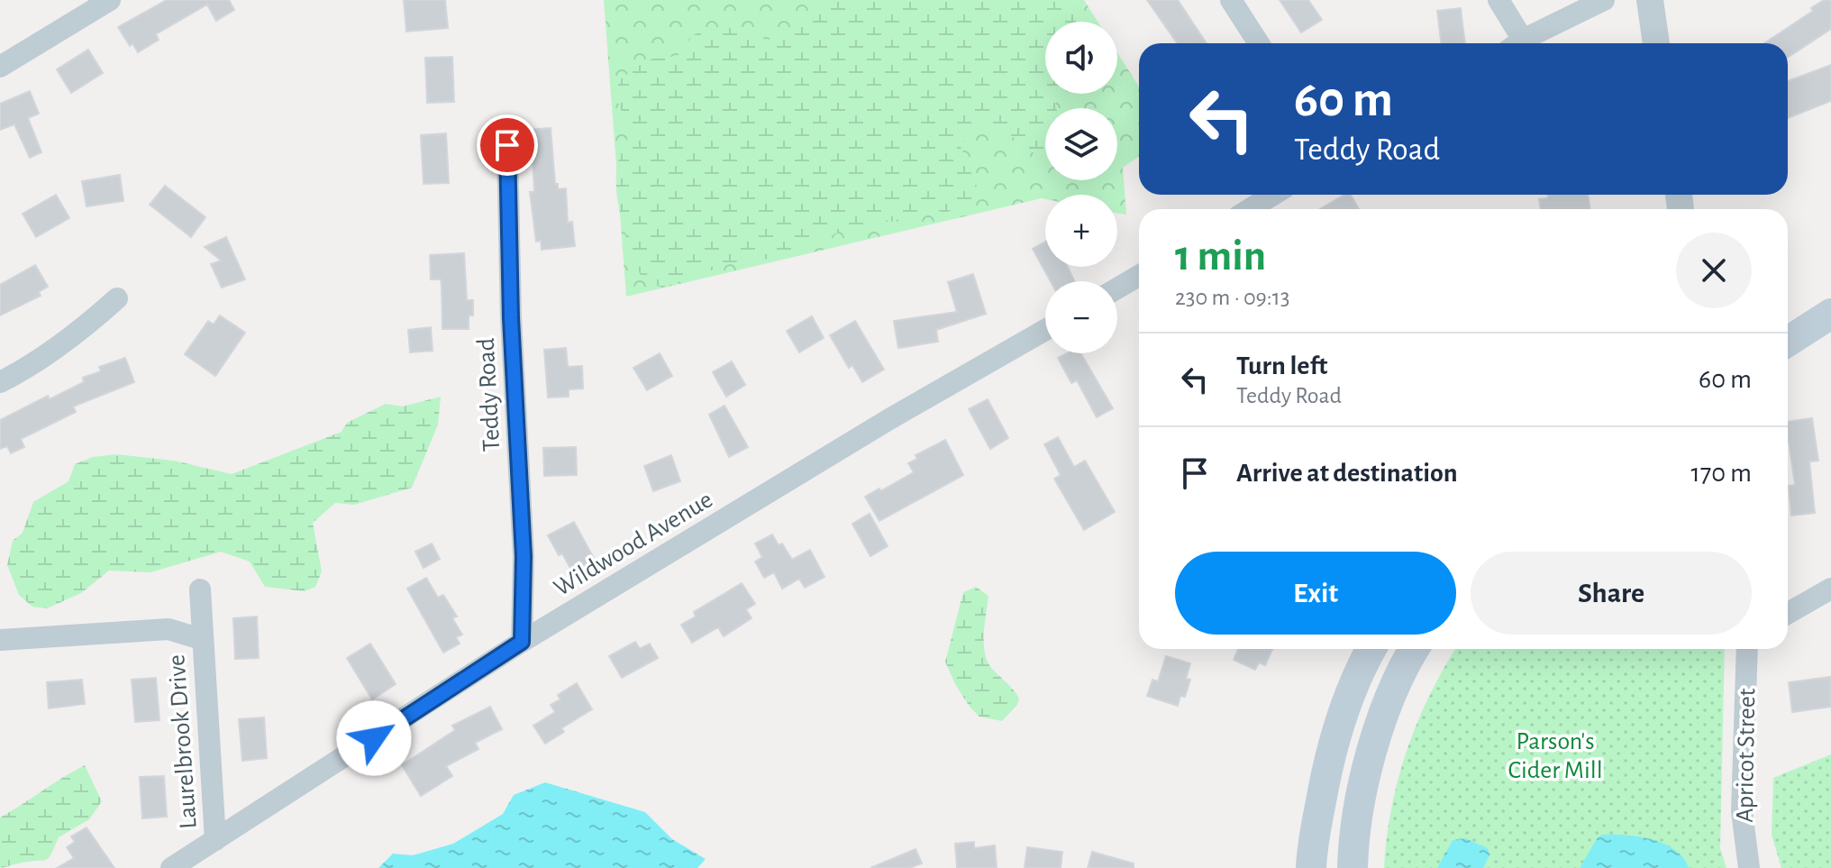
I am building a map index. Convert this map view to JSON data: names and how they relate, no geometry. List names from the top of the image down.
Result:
{
  "streets": {
    "street": [
      "Teddy Road",
      "Wildwood Avenue",
      "Laurelbrook Drive",
      "Apricot Street"
    ]
  },
  "crossings": [
    ["Teddy Road", "Wildwood Avenue"],
    ["Wildwood Avenue", "Laurelbrook Drive"]
  ],
  "parks": ["Parson's Cider Mill"],
  "page": {
    "map_buttons": ["+", "−"],
    "turn": ["60 m", "Teddy Road"],
    "heading": ["1 min", "230 m · 09:13"],
    "list": [
      {
        "name": "Turn left",
        "note": "Teddy Road",
        "value": "60 m"
      },
      {
        "name": "Arrive at destination",
        "value": "170 m"
      }
    ],
    "buttons": ["Exit", "Share"]
  }
}
